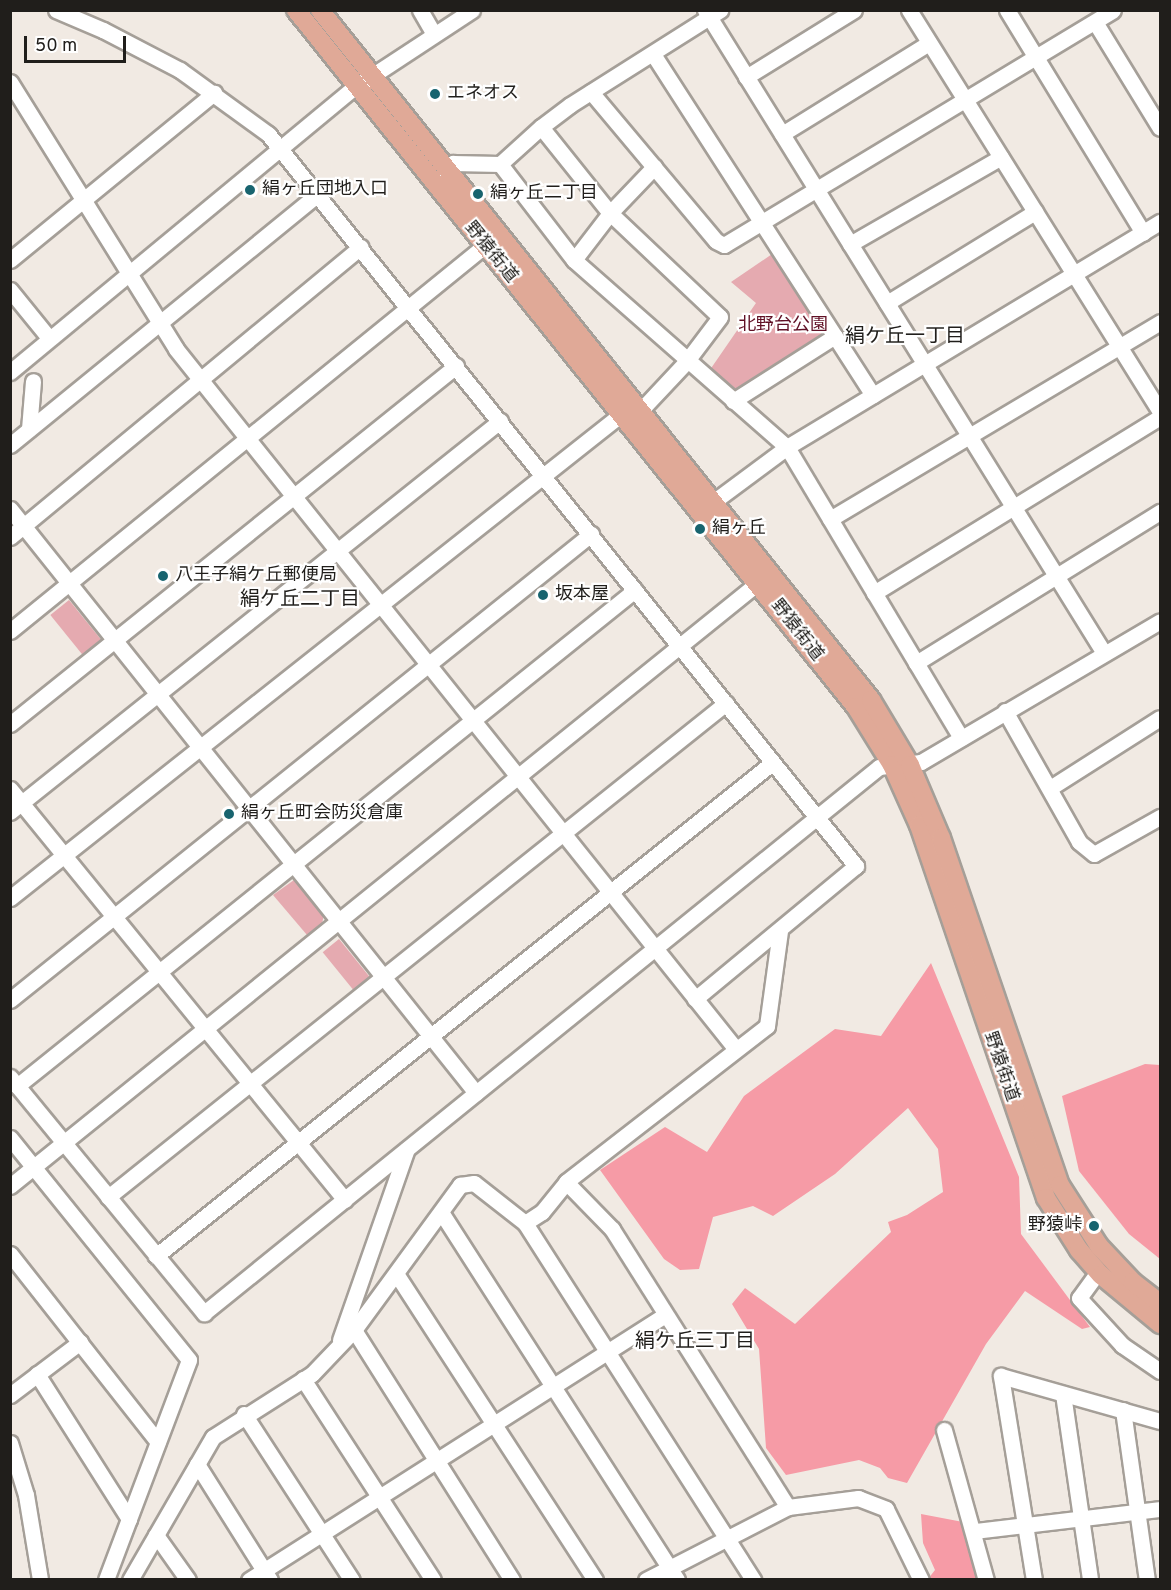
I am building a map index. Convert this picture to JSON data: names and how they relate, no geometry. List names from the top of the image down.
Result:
{
  "streets": {
    "main road": ["野猿街道"]
  },
  "districts": ["絹ケ丘一丁目", "絹ケ丘二丁目", "絹ケ丘三丁目"],
  "parks": ["北野台公園"],
  "places": [
    "エネオス",
    "絹ヶ丘団地入口",
    "絹ヶ丘二丁目",
    "絹ヶ丘",
    "八王子絹ケ丘郵便局",
    "坂本屋",
    "絹ヶ丘町会防災倉庫",
    "野猿峠"
  ],
  "scale_bar": "50 m"
}
